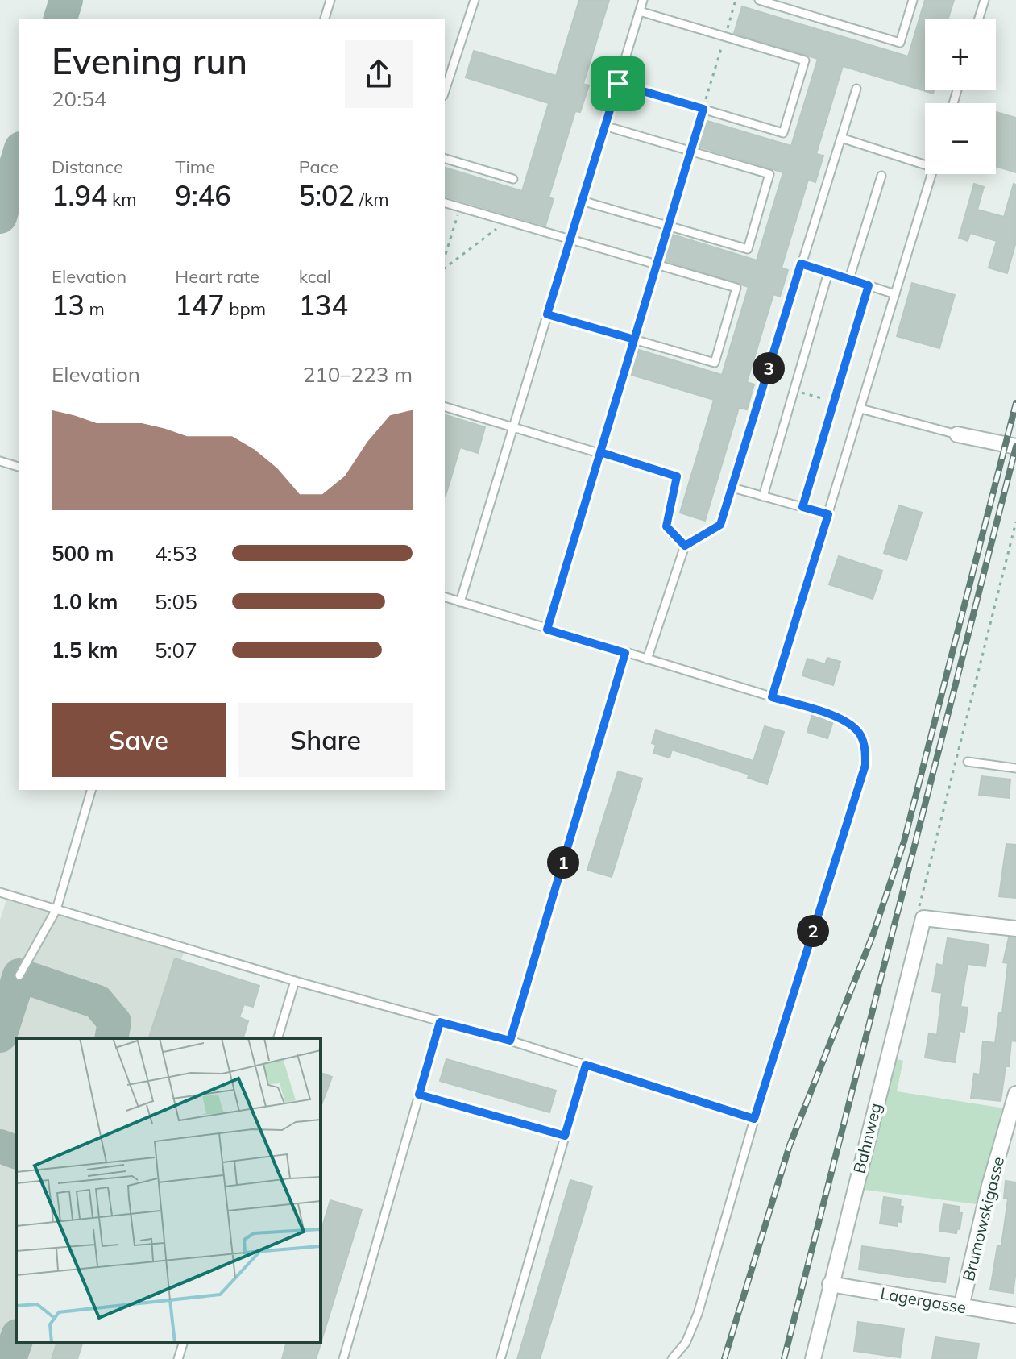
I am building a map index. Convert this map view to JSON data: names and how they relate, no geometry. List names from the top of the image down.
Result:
{
  "streets": {
    "street": ["Bahnweg", "Brumowskigasse", "Lagergasse"]
  },
  "crossings": [
    ["Bahnweg", "Lagergasse"],
    ["Brumowskigasse", "Lagergasse"]
  ],
  "page": {
    "map_buttons": ["+", "−"],
    "heading": ["Evening run", "20:54"],
    "stats": [
      ["Distance", "1.94 km"],
      ["Time", "9:46"],
      ["Pace", "5:02 /km"],
      ["Elevation", "13 m"],
      ["Heart rate", "147 bpm"],
      ["kcal", "134"]
    ],
    "chart": ["Elevation", "210–223 m"],
    "pins": ["3", "1", "2"],
    "list": [
      {
        "name": "500 m",
        "note": "4:53"
      },
      {
        "name": "1.0 km",
        "note": "5:05"
      },
      {
        "name": "1.5 km",
        "note": "5:07"
      }
    ],
    "buttons": ["Save", "Share"]
  }
}
